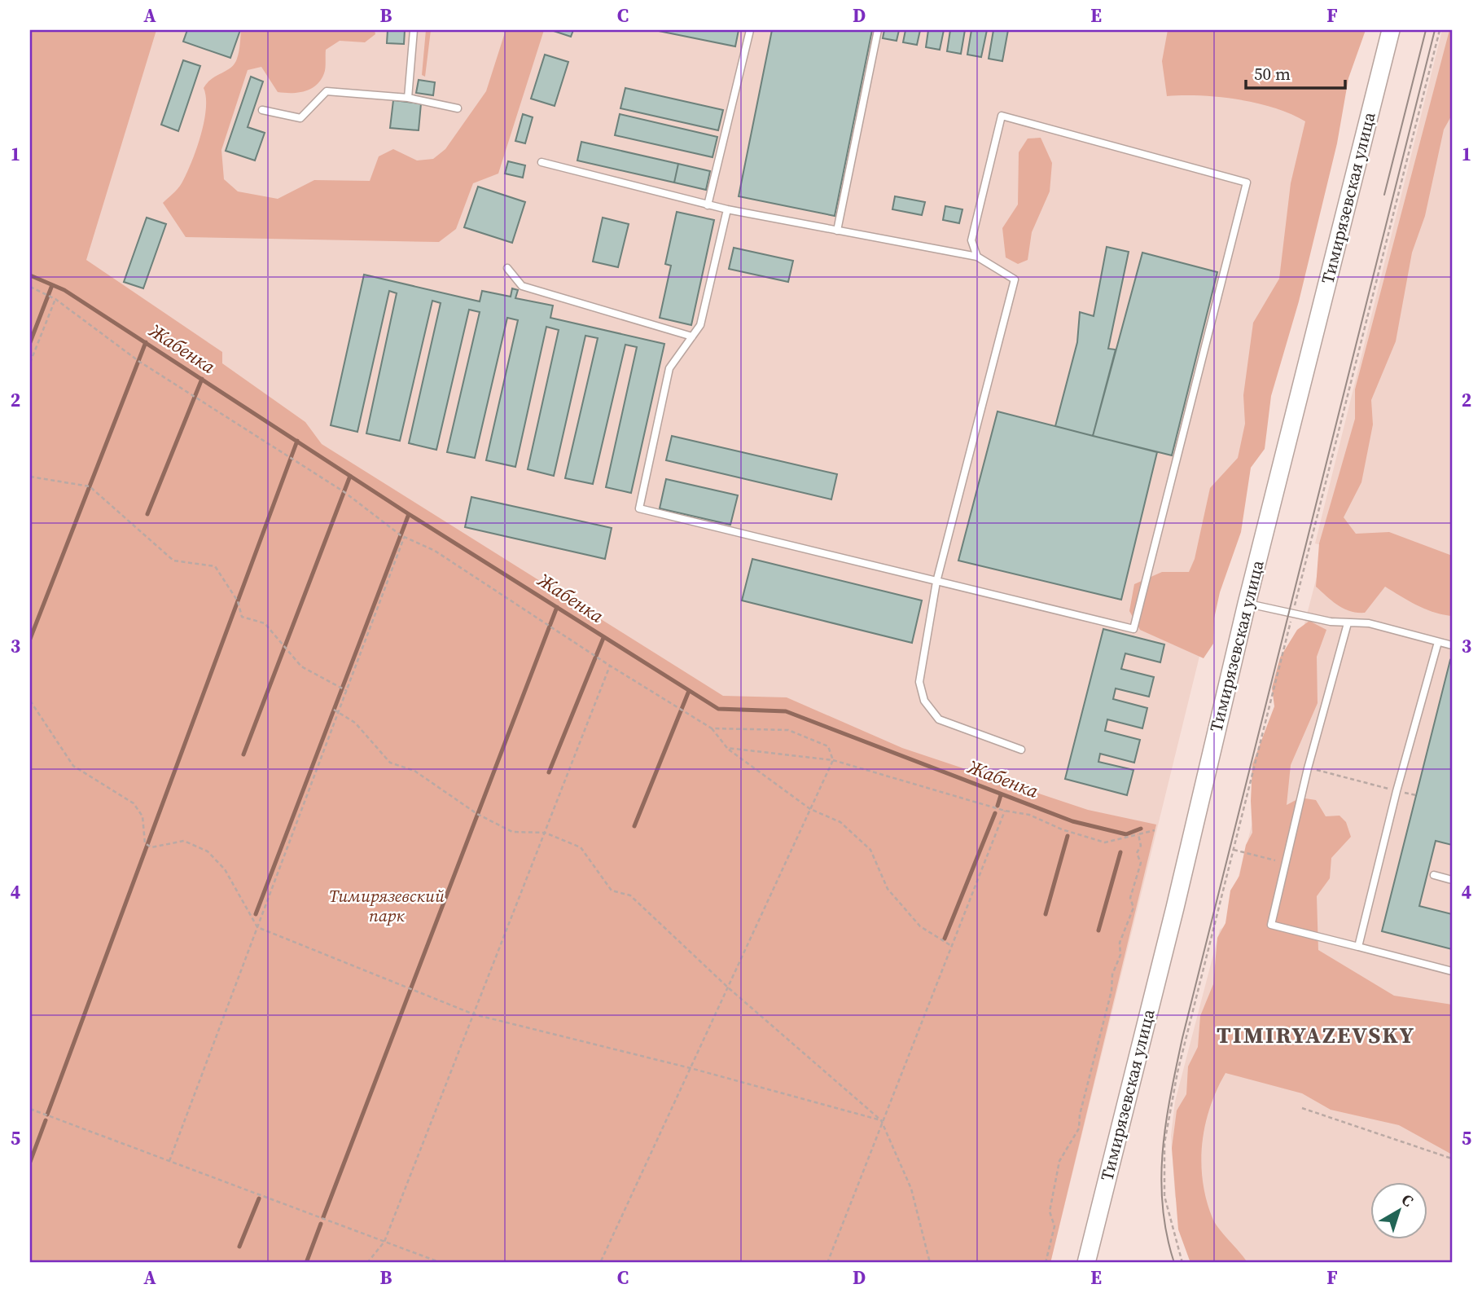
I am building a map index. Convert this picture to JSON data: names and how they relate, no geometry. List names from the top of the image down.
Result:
{
  "streets": {
    "main road": ["Тимирязевская улица"]
  },
  "districts": ["TIMIRYAZEVSKY"],
  "water": ["Жабенка"],
  "parks": ["Тимирязевский парк"],
  "scale_bar": "50 m",
  "north": "top right",
  "grid": {
    "columns": [
      "A",
      "B",
      "C",
      "D",
      "E",
      "F"
    ],
    "rows": [
      "1",
      "2",
      "3",
      "4",
      "5"
    ]
  }
}
